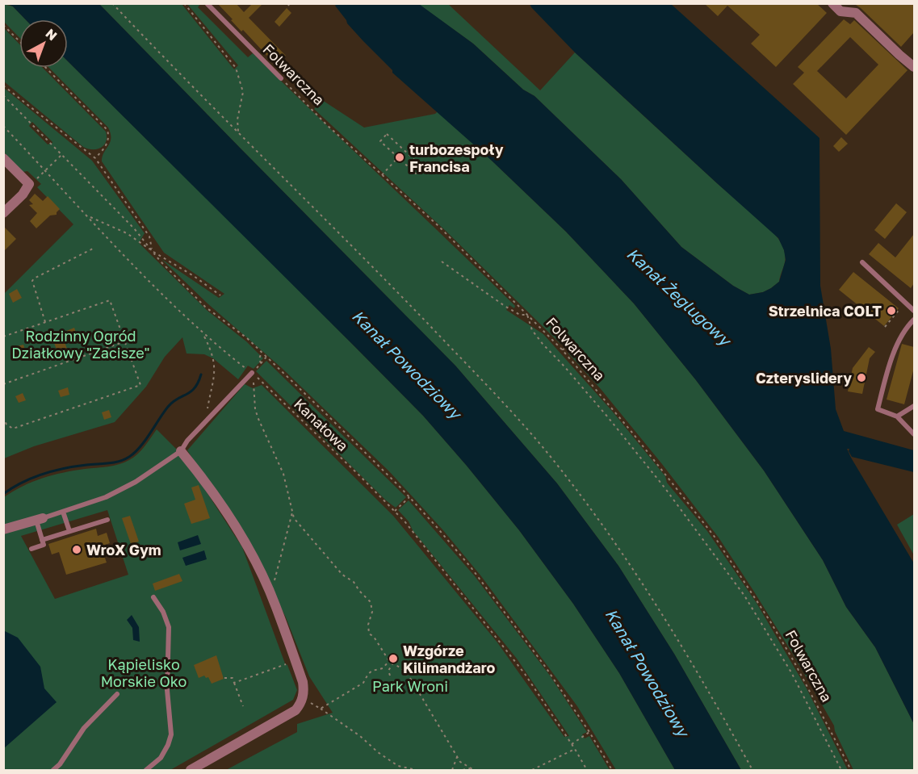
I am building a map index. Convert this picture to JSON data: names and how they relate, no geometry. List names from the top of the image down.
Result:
{
  "streets": {
    "lane": ["Folwarczna"],
    "path": ["Kanałowa"]
  },
  "water": ["Kanał Żeglugowy", "Kanał Powodziowy"],
  "parks": ["Rodzinny Ogród Działkowy \"Zacisze\"", "Kąpielisko Morskie Oko", "Park Wroni"],
  "places": [
    "turbozespoły Francisa",
    "Strzelnica COLT",
    "Czteryslidery",
    "WroX Gym",
    "Wzgórze Kilimandżaro"
  ],
  "north": "top right"
}
